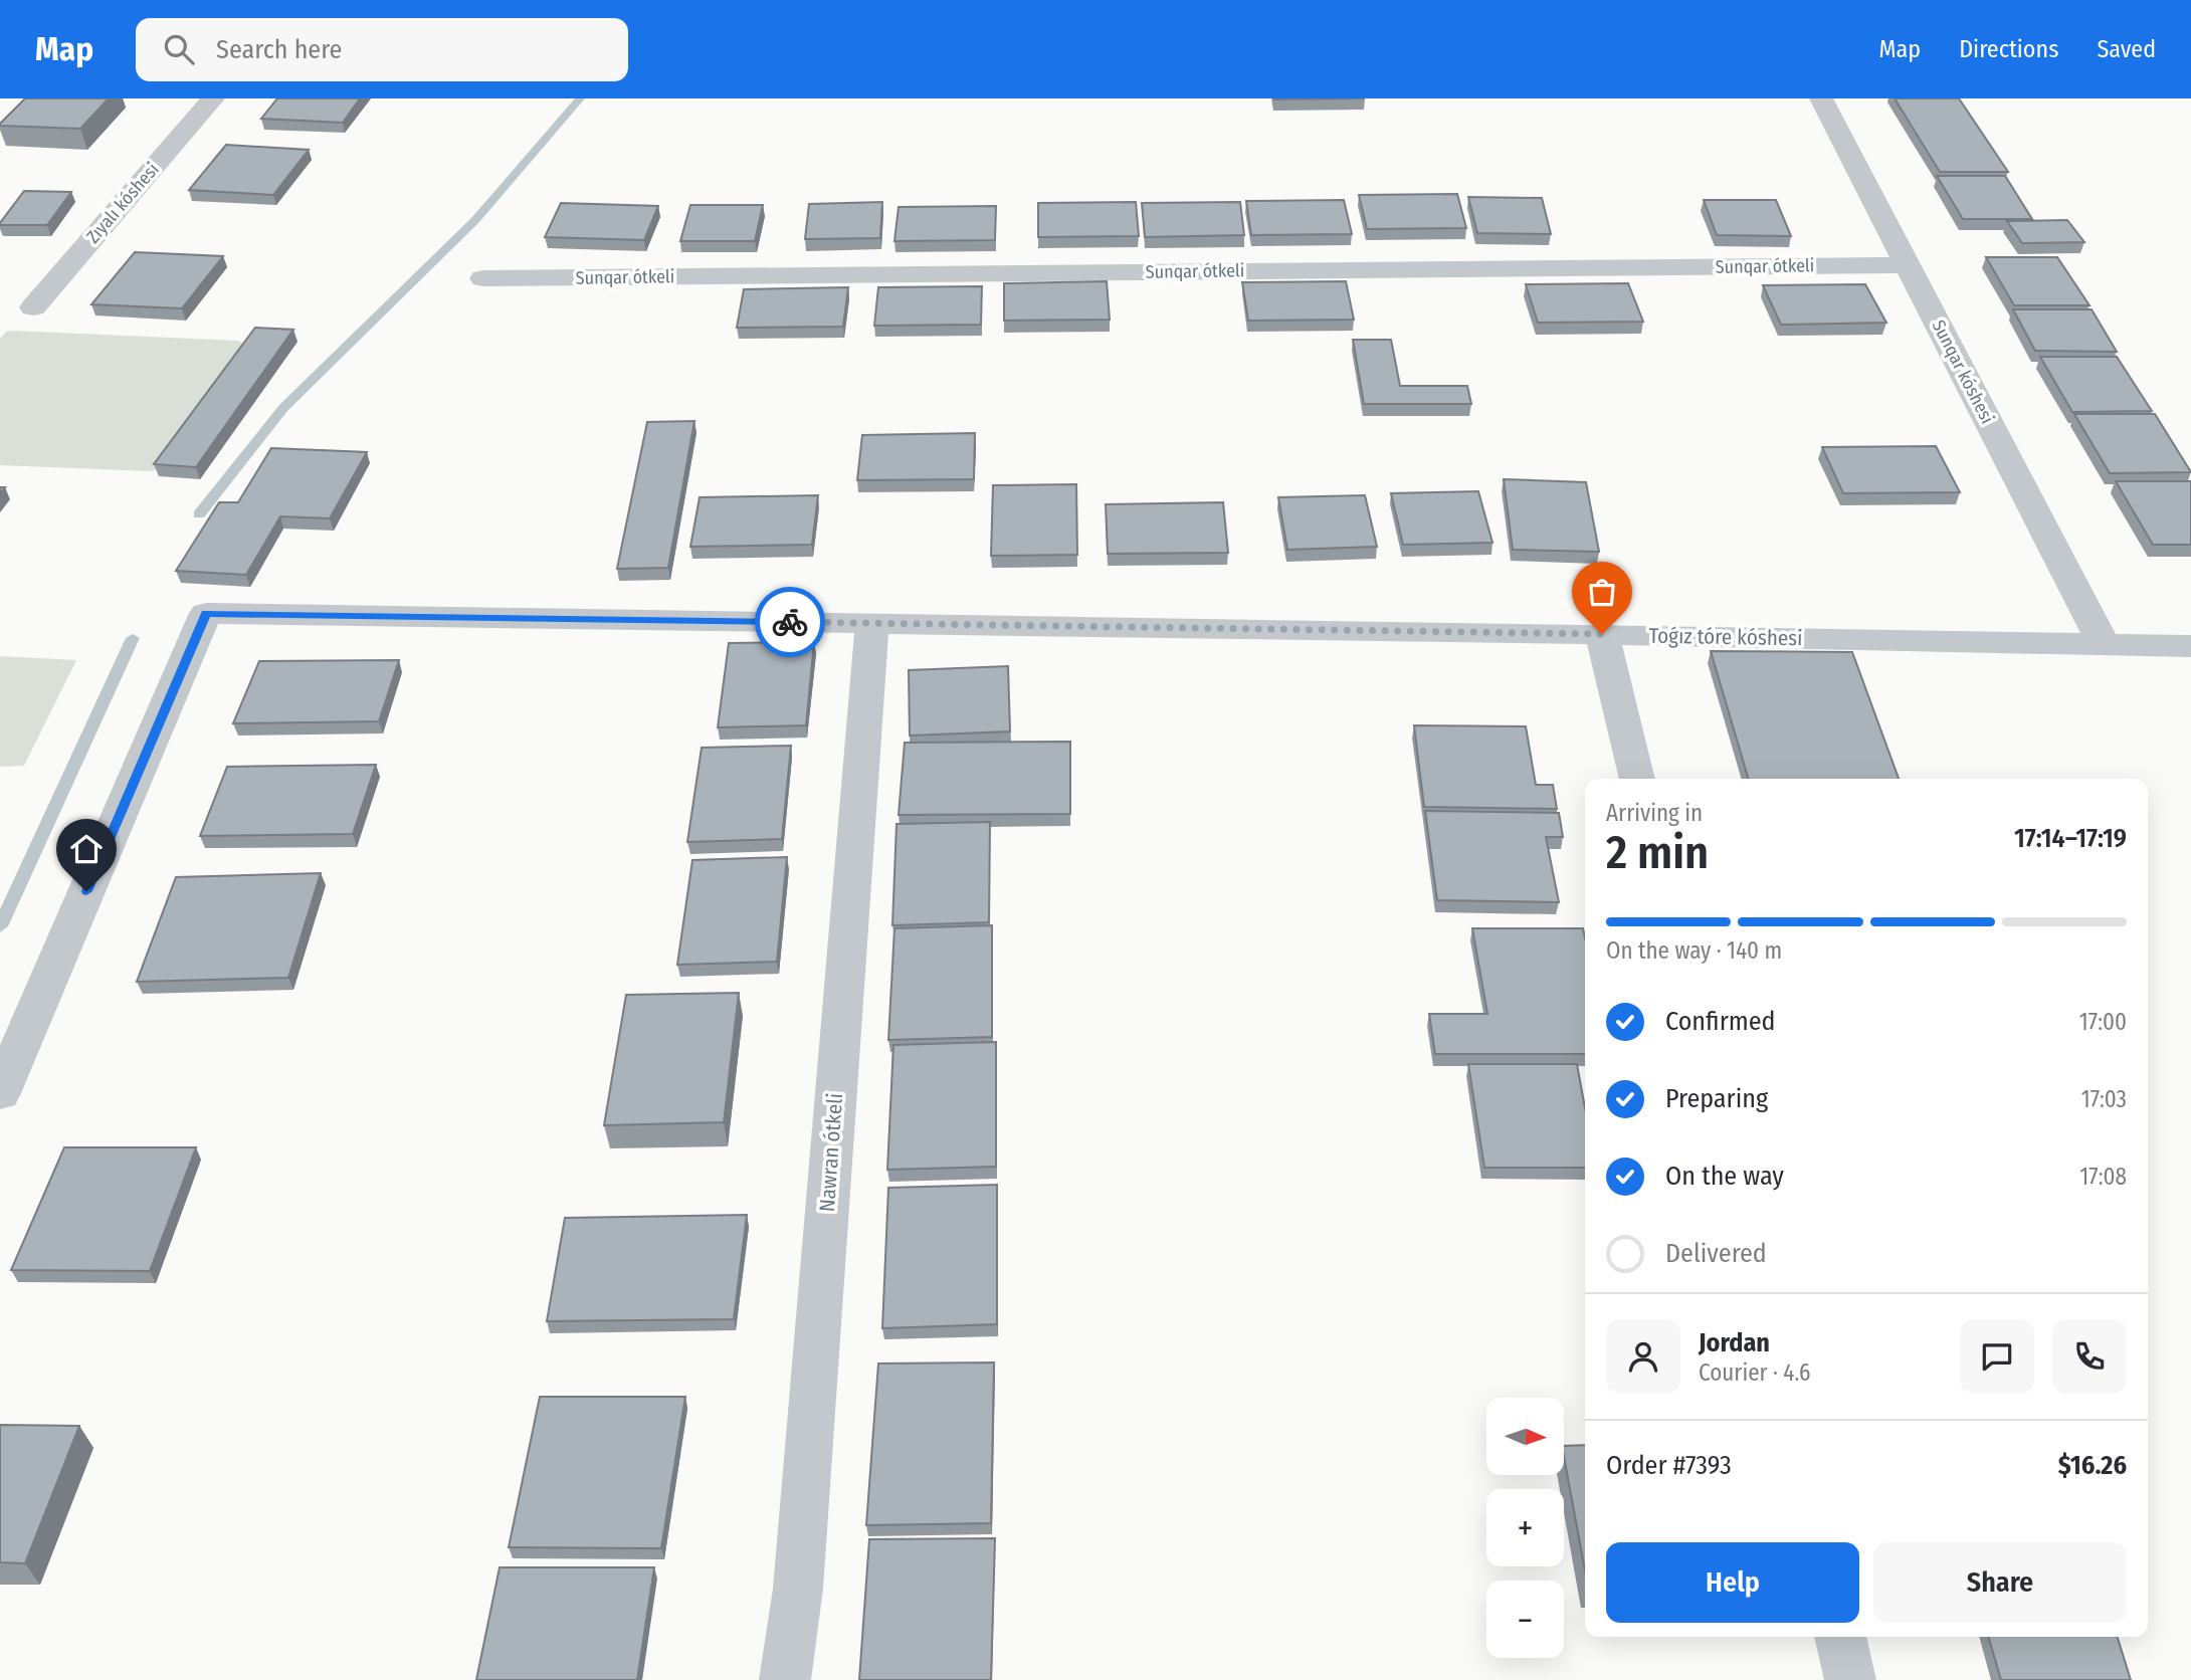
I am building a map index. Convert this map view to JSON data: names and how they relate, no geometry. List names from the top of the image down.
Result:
{
  "streets": {
    "street": [
      "Zıyalı kóshesi",
      "Sunqar ótkeli",
      "Sunqar kóshesi",
      "Toǵız tóre kóshesi",
      "Nawran ótkeli"
    ]
  },
  "crossings": [
    ["Sunqar ótkeli", "Sunqar kóshesi"],
    ["Sunqar kóshesi", "Toǵız tóre kóshesi"],
    ["Toǵız tóre kóshesi", "Nawran ótkeli"]
  ],
  "north": "right",
  "page": {
    "header": "Map",
    "search": "Search here",
    "nav": ["Map", "Directions", "Saved"],
    "heading": ["2 min", "Arriving in", "17:14–17:19"],
    "panel": [
      "Jordan",
      "Courier · 4.6",
      "Order #7393",
      "$16.26"
    ],
    "bar": "On the way · 140 m",
    "list": [
      ["Confirmed", "17:00"],
      ["Preparing", "17:03"],
      ["On the way", "17:08"],
      "Delivered"
    ],
    "map_buttons": ["+", "−"],
    "buttons": ["Help", "Share"]
  }
}
